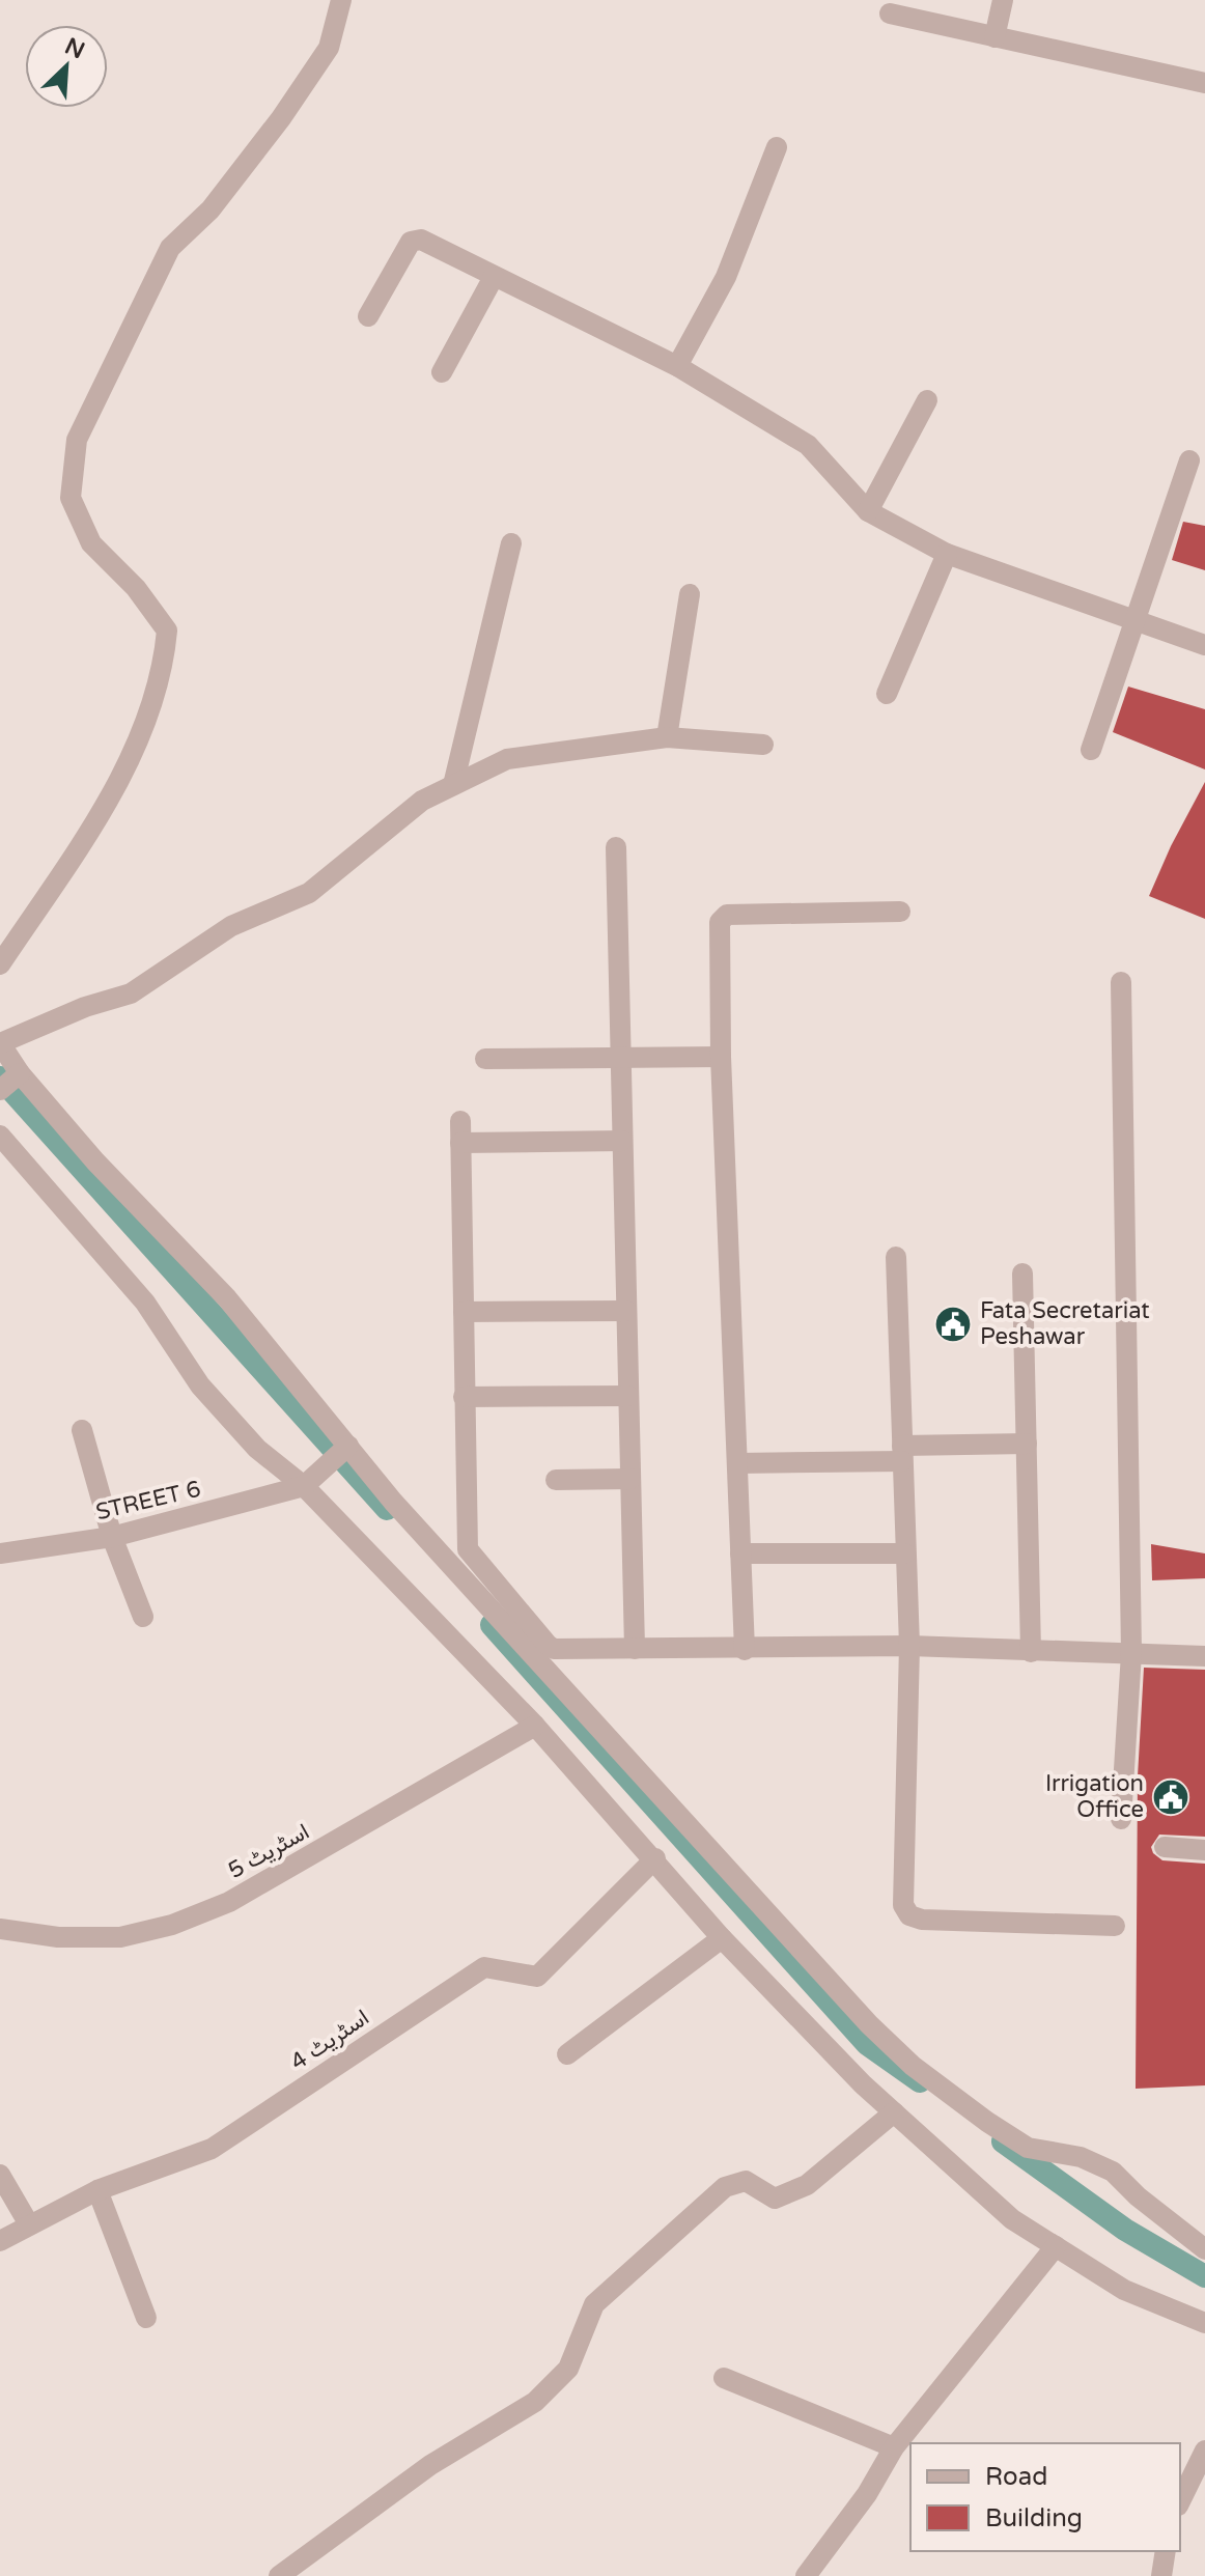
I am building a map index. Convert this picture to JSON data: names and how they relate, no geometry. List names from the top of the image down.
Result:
{
  "streets": {
    "street": ["STREET 6", "اسٹریٹ 5", "اسٹریٹ 4"]
  },
  "places": {
    "public building": ["Fata Secretariat Peshawar", "Irrigation Office"]
  },
  "legend": ["Road", "Building"],
  "north": "top right"
}
